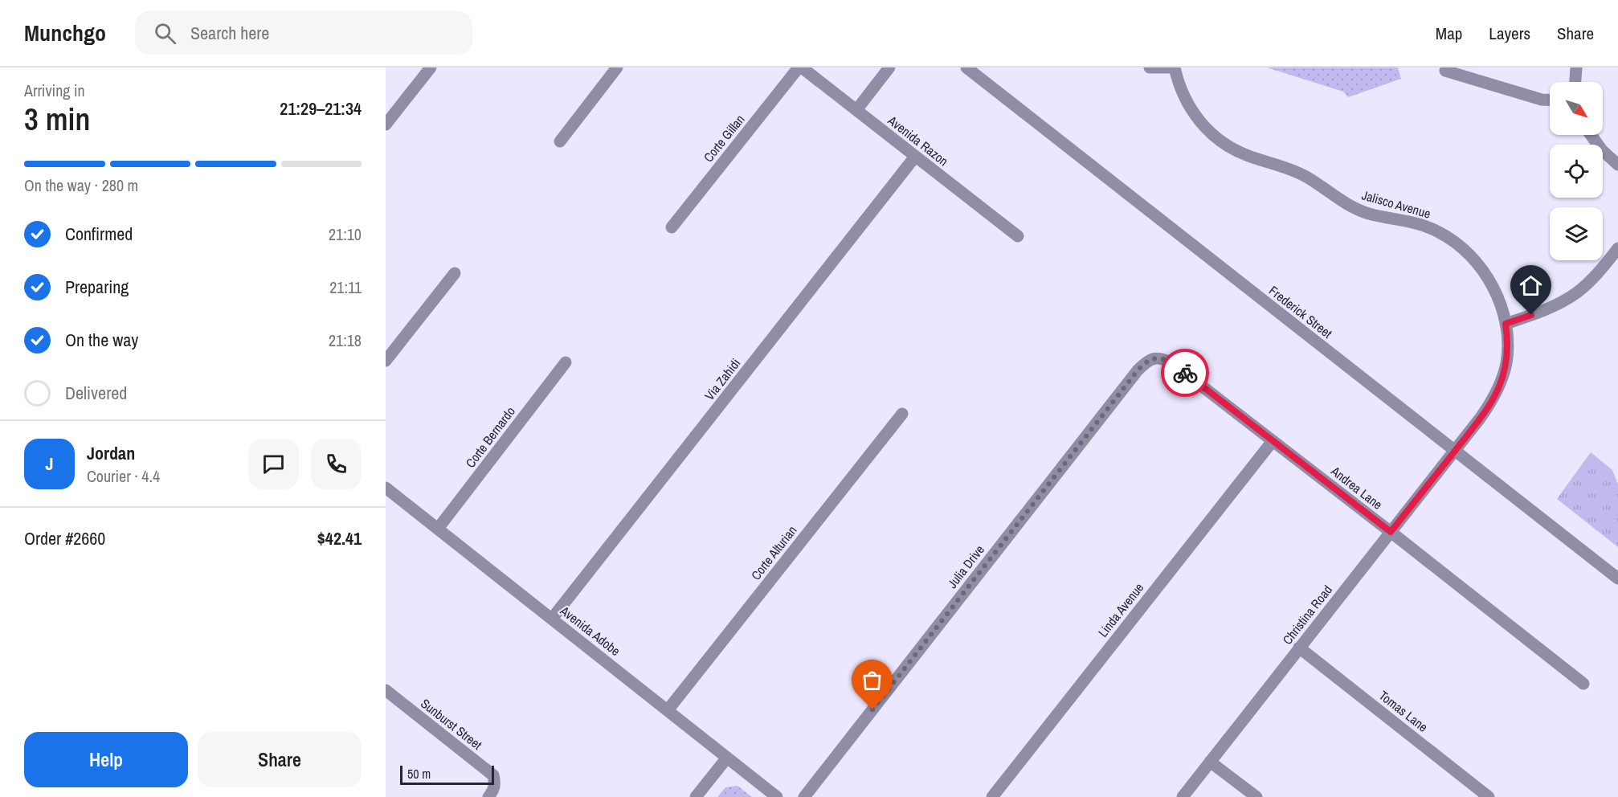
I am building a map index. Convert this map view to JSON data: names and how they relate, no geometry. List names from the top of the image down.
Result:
{
  "streets": {
    "street": [
      "Corte Gillan",
      "Avenida Razon",
      "Jalisco Avenue",
      "Frederick Street",
      "Via Zahidi",
      "Corte Bernardo",
      "Andrea Lane",
      "Corte Alturian",
      "Julia Drive",
      "Linda Avenue",
      "Christina Road",
      "Avenida Adobe",
      "Tomas Lane",
      "Sunburst Street"
    ]
  },
  "crossings": [
    ["Corte Gillan", "Avenida Razon"],
    ["Avenida Razon", "Via Zahidi"],
    ["Jalisco Avenue", "Frederick Street"],
    ["Jalisco Avenue", "Christina Road"],
    ["Frederick Street", "Christina Road"],
    ["Via Zahidi", "Avenida Adobe"],
    ["Corte Bernardo", "Avenida Adobe"],
    ["Andrea Lane", "Julia Drive"],
    ["Andrea Lane", "Linda Avenue"],
    ["Andrea Lane", "Christina Road"],
    ["Corte Alturian", "Avenida Adobe"],
    ["Christina Road", "Tomas Lane"]
  ],
  "scale_bar": "50 m",
  "north": "bottom right",
  "page": {
    "header": "Munchgo",
    "search": "Search here",
    "nav": ["Map", "Layers", "Share"],
    "heading": ["3 min", "Arriving in", "21:29–21:34"],
    "panel": [
      "Jordan",
      "Courier · 4.4",
      "Order #2660",
      "$42.41"
    ],
    "bar": "On the way · 280 m",
    "list": [
      ["Confirmed", "21:10"],
      ["Preparing", "21:11"],
      ["On the way", "21:18"],
      "Delivered"
    ],
    "round": "J",
    "buttons": ["Help", "Share"],
    "scale": "50 m"
  }
}
